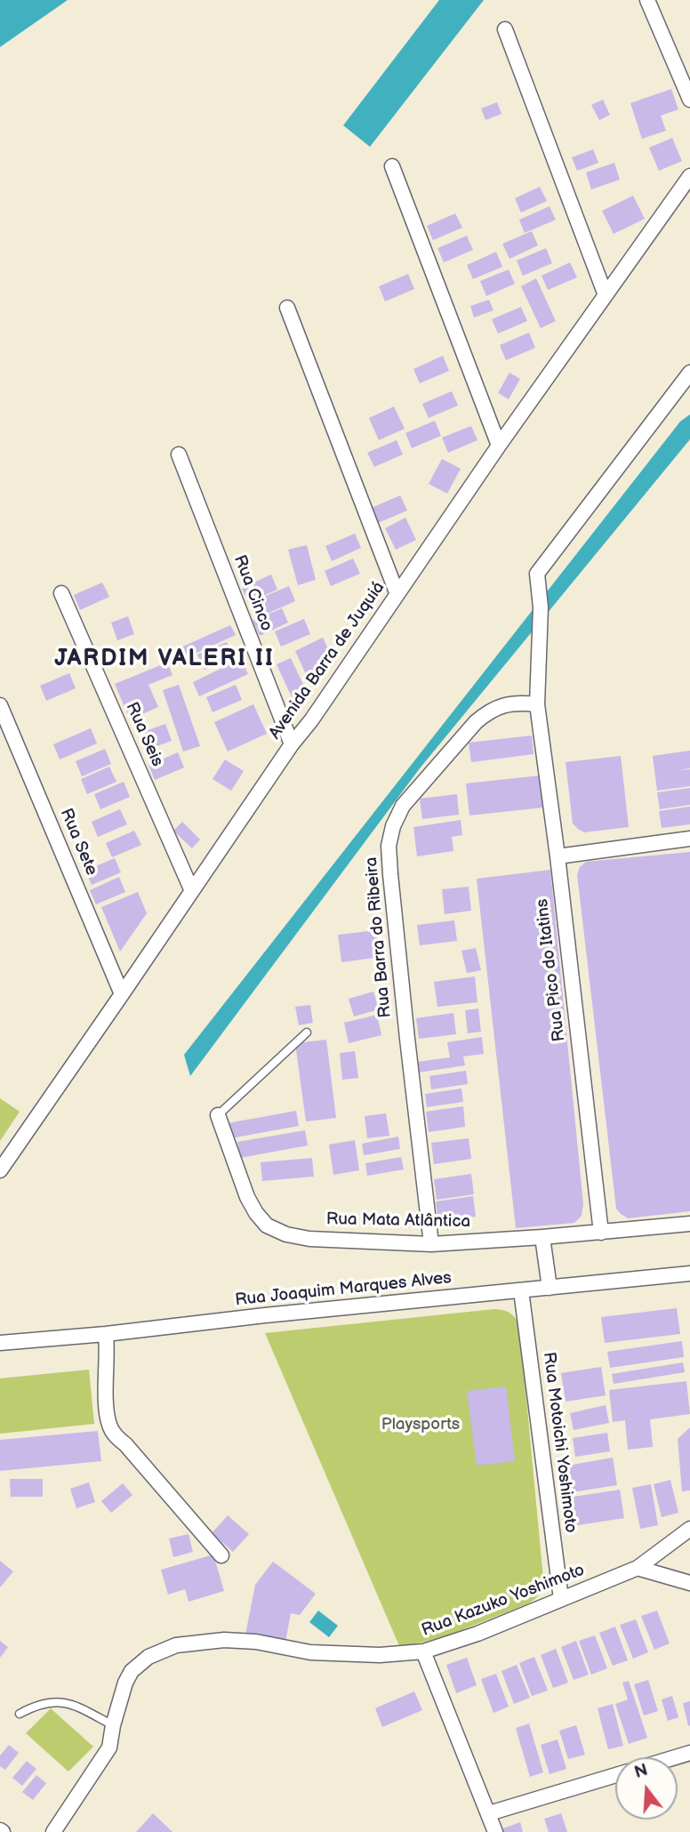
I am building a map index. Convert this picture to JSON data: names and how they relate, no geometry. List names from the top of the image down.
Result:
{
  "streets": {
    "street": [
      "Rua Cinco",
      "Avenida Barra de Juquiá",
      "Rua Seis",
      "Rua Sete",
      "Rua Barra do Ribeira",
      "Rua Pico do Itatins",
      "Rua Mata Atlântica",
      "Rua Joaquim Marques Alves",
      "Rua Motoichi Yoshimoto",
      "Rua Kazuko Yoshimoto"
    ]
  },
  "crossings": [
    ["Rua Cinco", "Avenida Barra de Juquiá"],
    ["Avenida Barra de Juquiá", "Rua Seis"],
    ["Avenida Barra de Juquiá", "Rua Sete"],
    ["Rua Barra do Ribeira", "Rua Pico do Itatins"],
    ["Rua Barra do Ribeira", "Rua Mata Atlântica"],
    ["Rua Pico do Itatins", "Rua Mata Atlântica"],
    ["Rua Joaquim Marques Alves", "Rua Motoichi Yoshimoto"],
    ["Rua Motoichi Yoshimoto", "Rua Kazuko Yoshimoto"]
  ],
  "districts": ["JARDIM VALERI II"],
  "parks": ["Playsports"],
  "north": "top"
}
